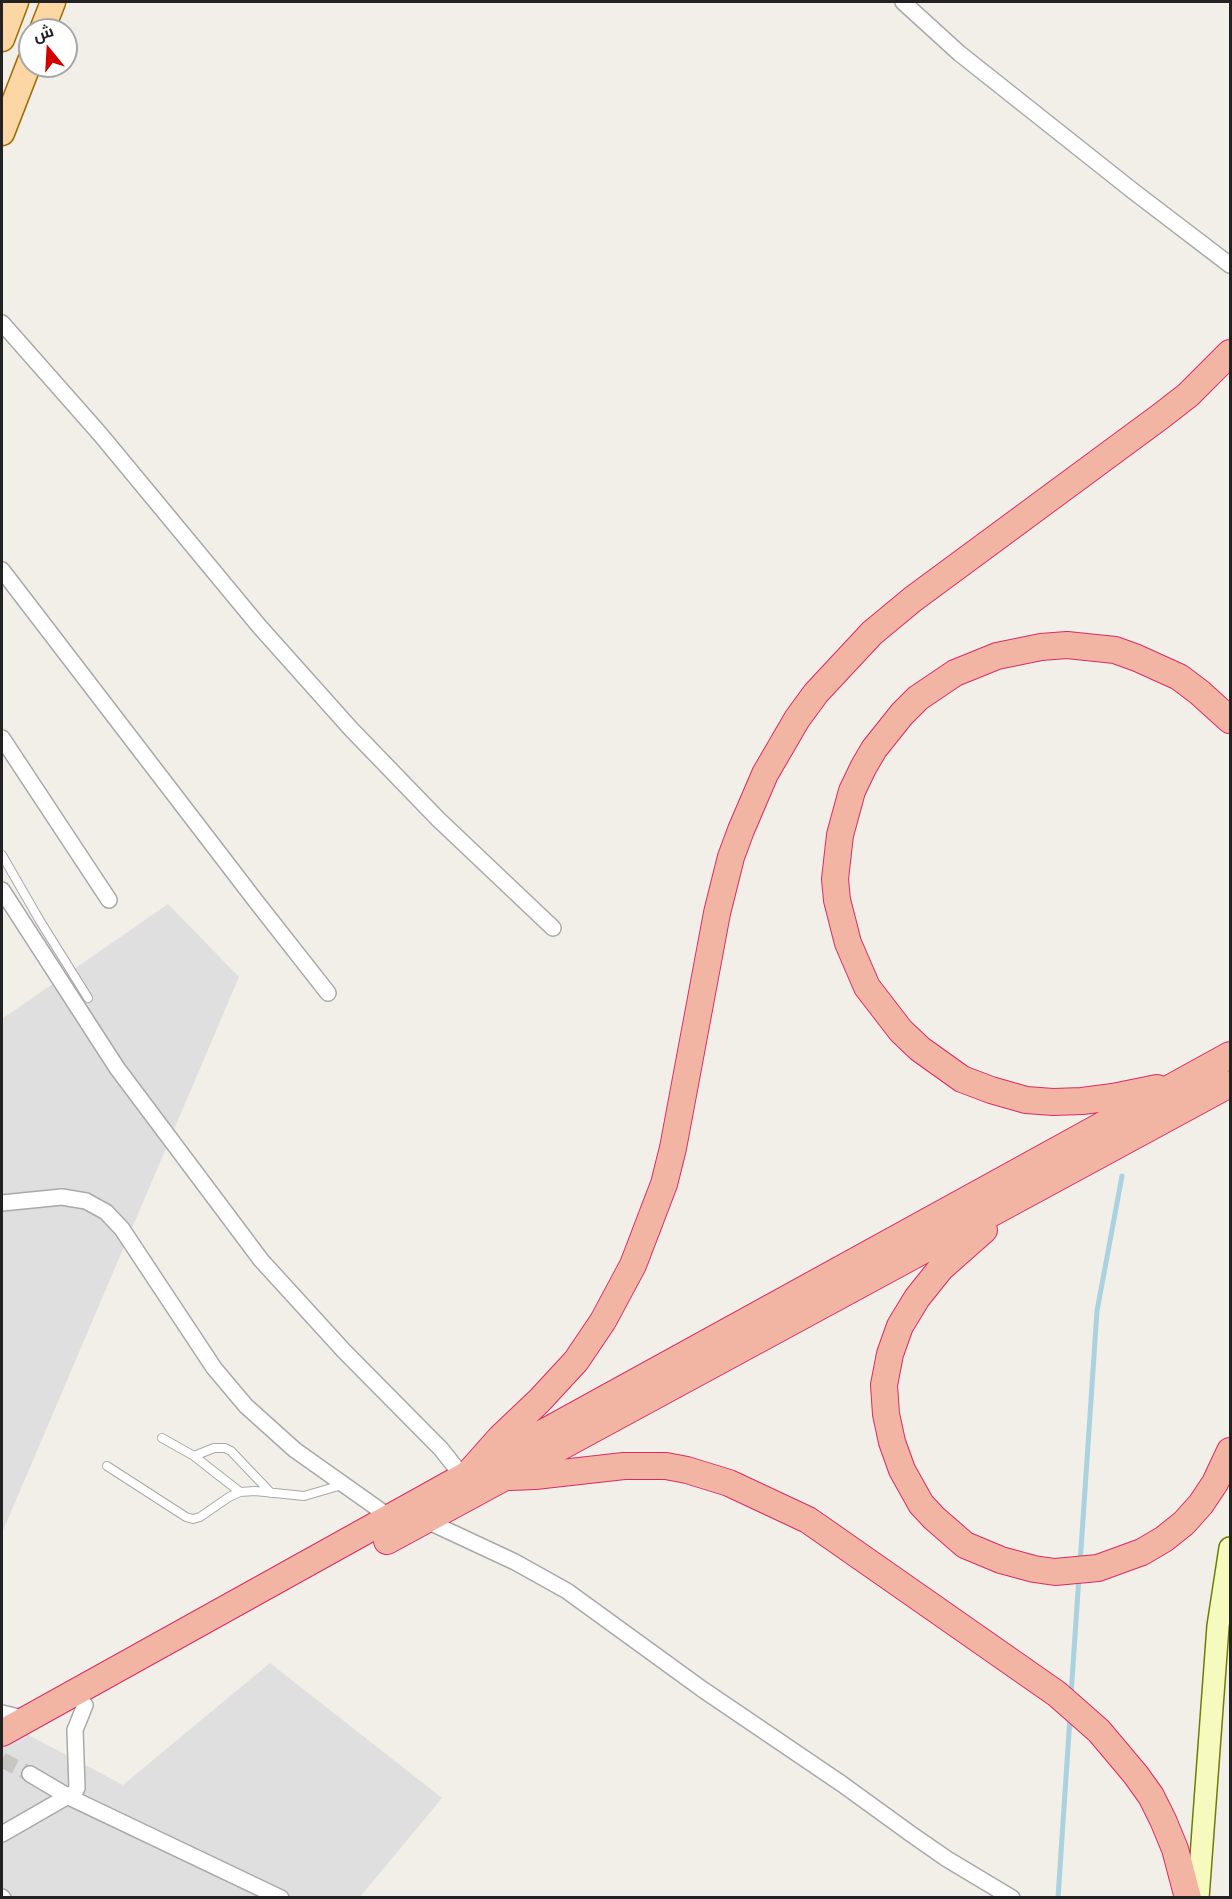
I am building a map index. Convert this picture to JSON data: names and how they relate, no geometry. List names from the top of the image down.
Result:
{
  "north": "top"
}
